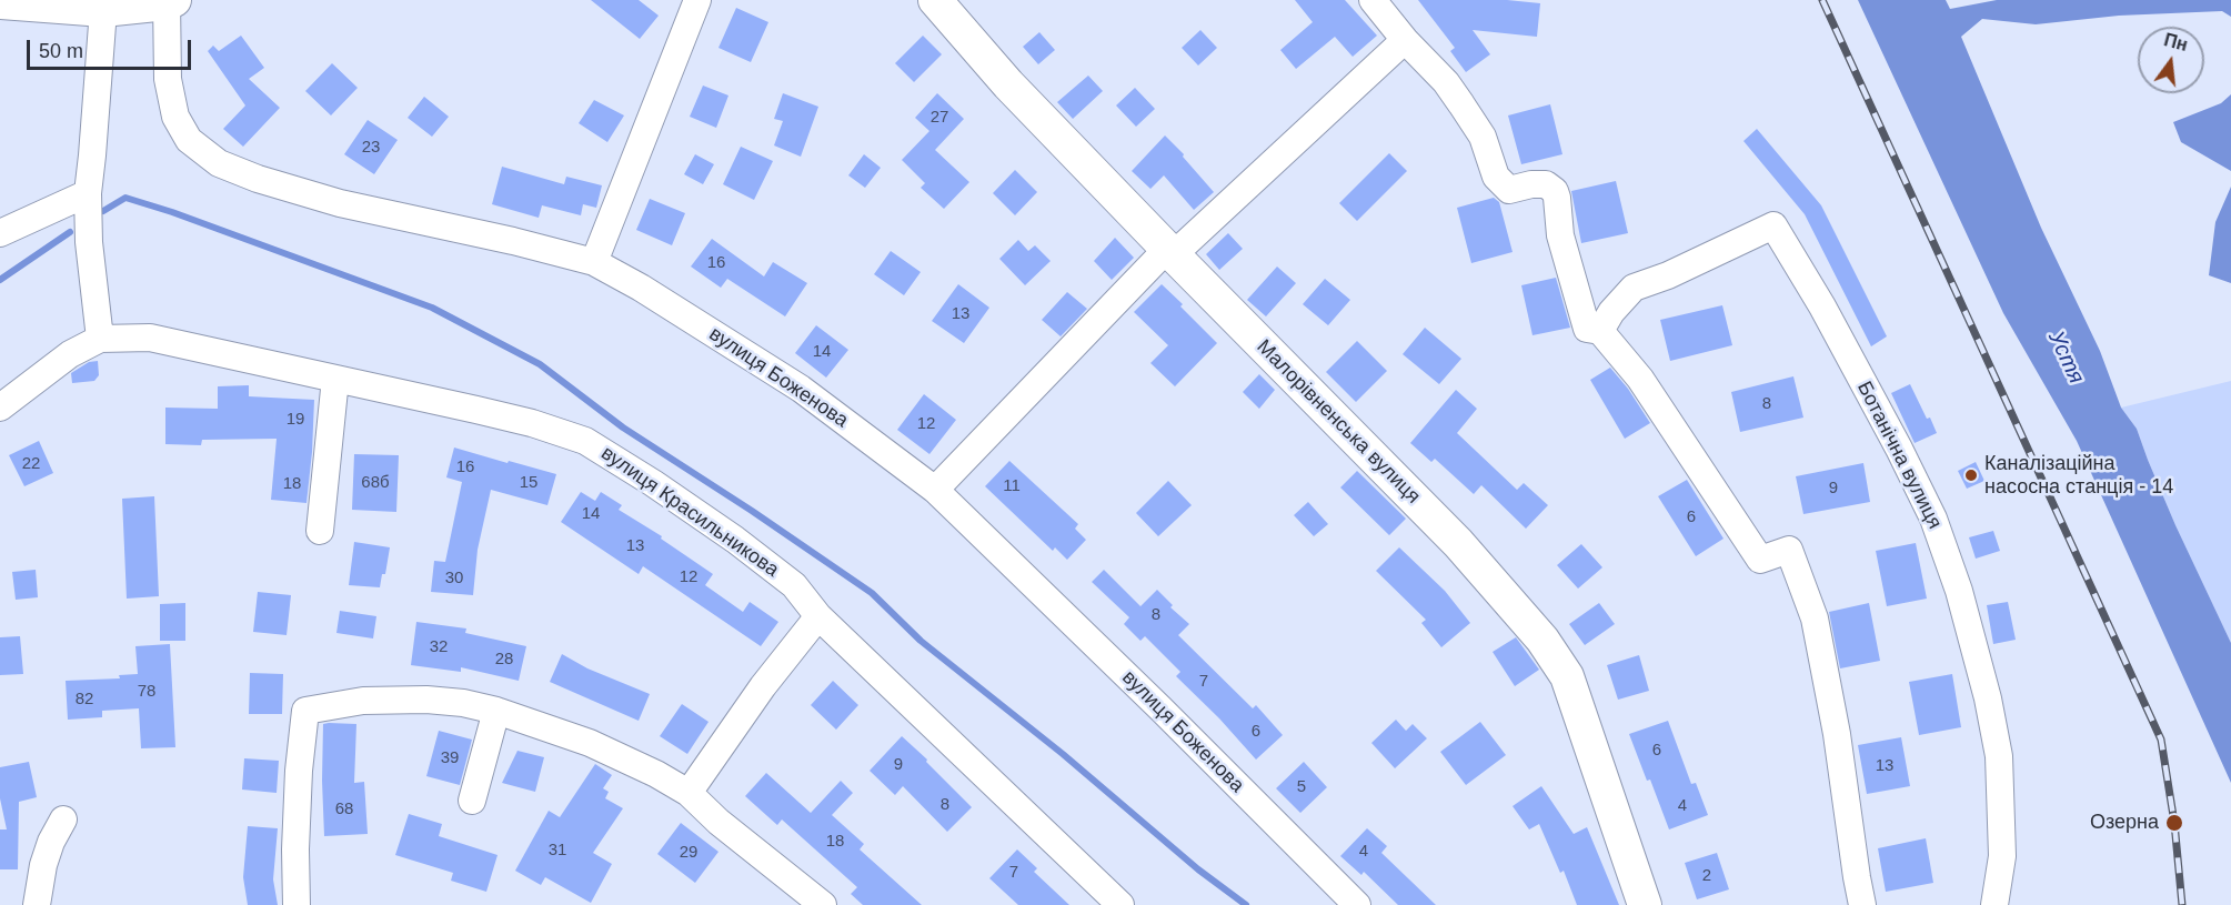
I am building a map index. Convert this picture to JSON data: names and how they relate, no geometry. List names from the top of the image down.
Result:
{
  "streets": {
    "street": [
      "вулиця Боженова",
      "Малорівненська вулиця",
      "Ботанічна вулиця",
      "вулиця Красильникова"
    ]
  },
  "water": ["Устя"],
  "places": ["Каналізаційна насосна станція - 14", "Озерна"],
  "house_numbers": [
    "27",
    "23",
    "16",
    "13",
    "14",
    "8",
    "19",
    "12",
    "22",
    "16",
    "68б",
    "15",
    "18",
    "11",
    "9",
    "14",
    "6",
    "13",
    "12",
    "30",
    "8",
    "32",
    "28",
    "7",
    "78",
    "82",
    "6",
    "6",
    "39",
    "9",
    "13",
    "5",
    "8",
    "4",
    "68",
    "18",
    "31",
    "4",
    "29",
    "7",
    "2"
  ],
  "scale_bar": "50 m",
  "north": "top"
}
